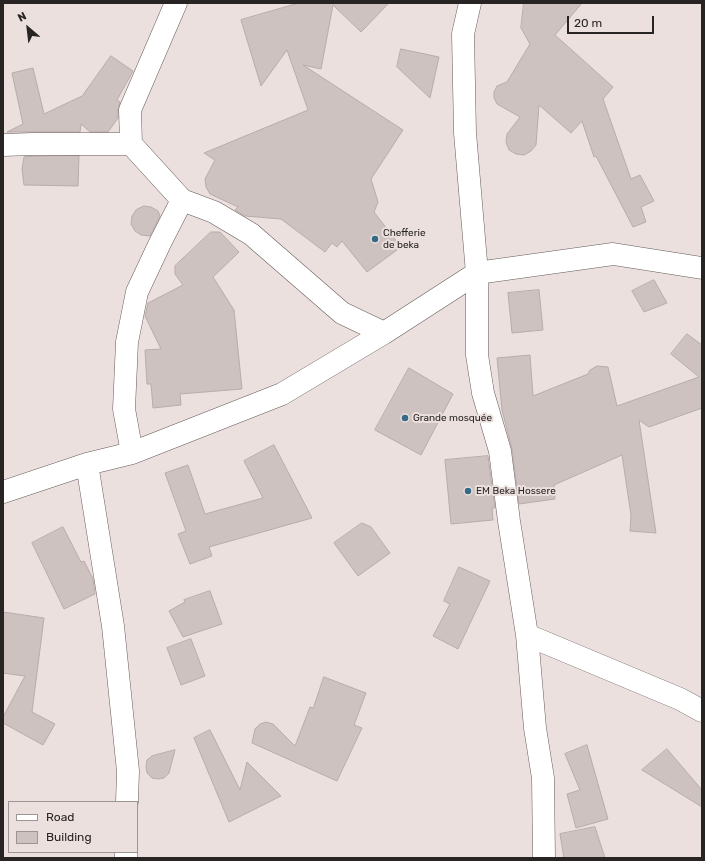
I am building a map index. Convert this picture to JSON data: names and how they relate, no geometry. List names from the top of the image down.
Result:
{
  "places": ["Chefferie de beka", "Grande mosquée", "EM Beka Hossere"],
  "legend": ["Road", "Building"],
  "scale_bar": "20 m",
  "north": "top left"
}
